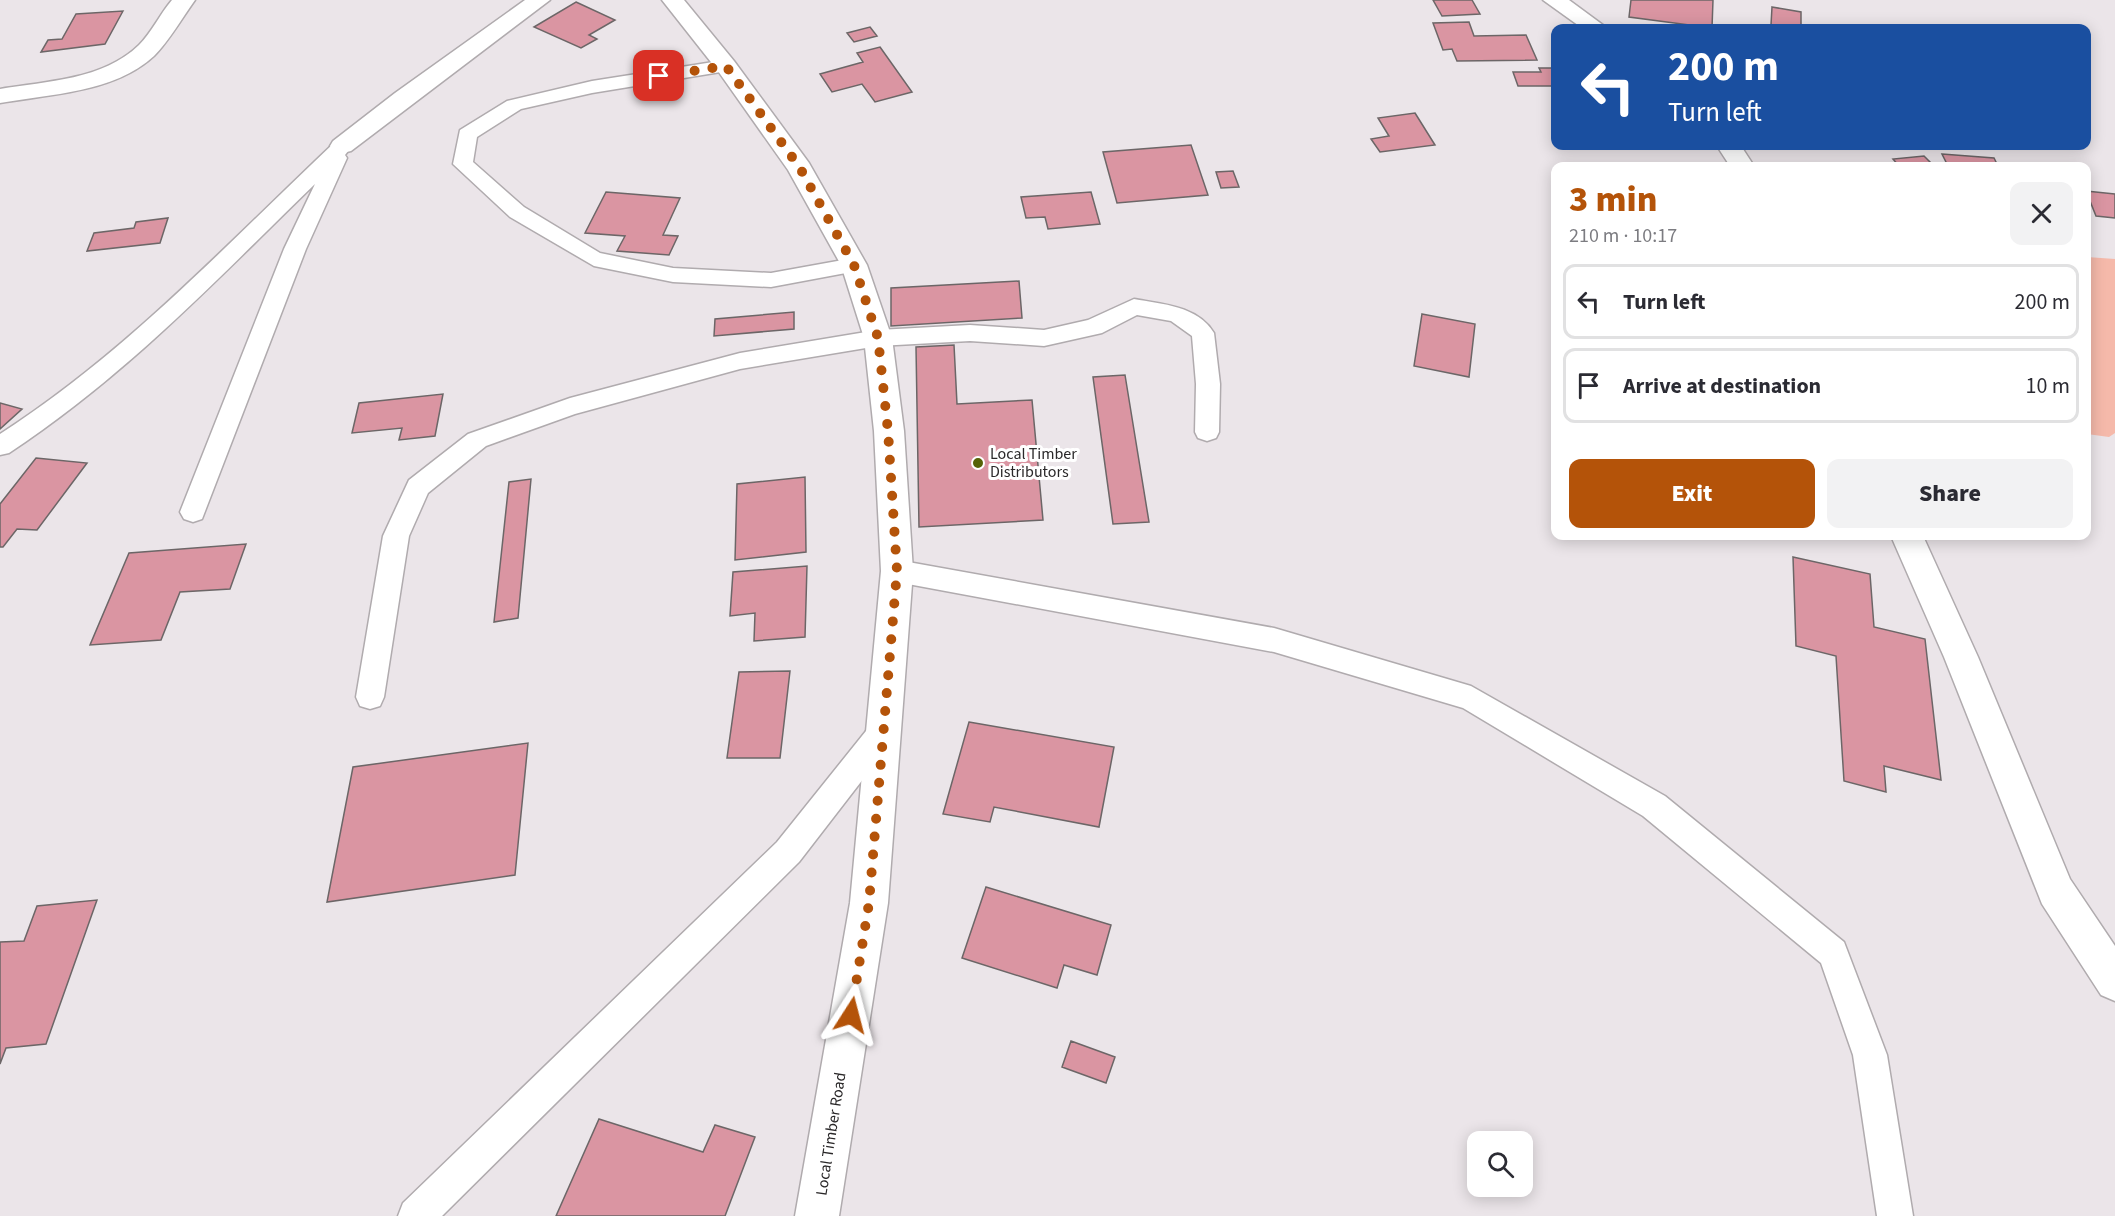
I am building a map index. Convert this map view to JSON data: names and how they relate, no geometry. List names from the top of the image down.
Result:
{
  "streets": {
    "street": ["Local Timber Road"]
  },
  "places": ["Local Timber Distributors"],
  "page": {
    "turn": ["200 m", "Turn left"],
    "heading": ["3 min", "210 m · 10:17"],
    "list": [
      {
        "name": "Turn left",
        "value": "200 m"
      },
      {
        "name": "Arrive at destination",
        "value": "10 m"
      }
    ],
    "buttons": ["Exit", "Share"]
  }
}
